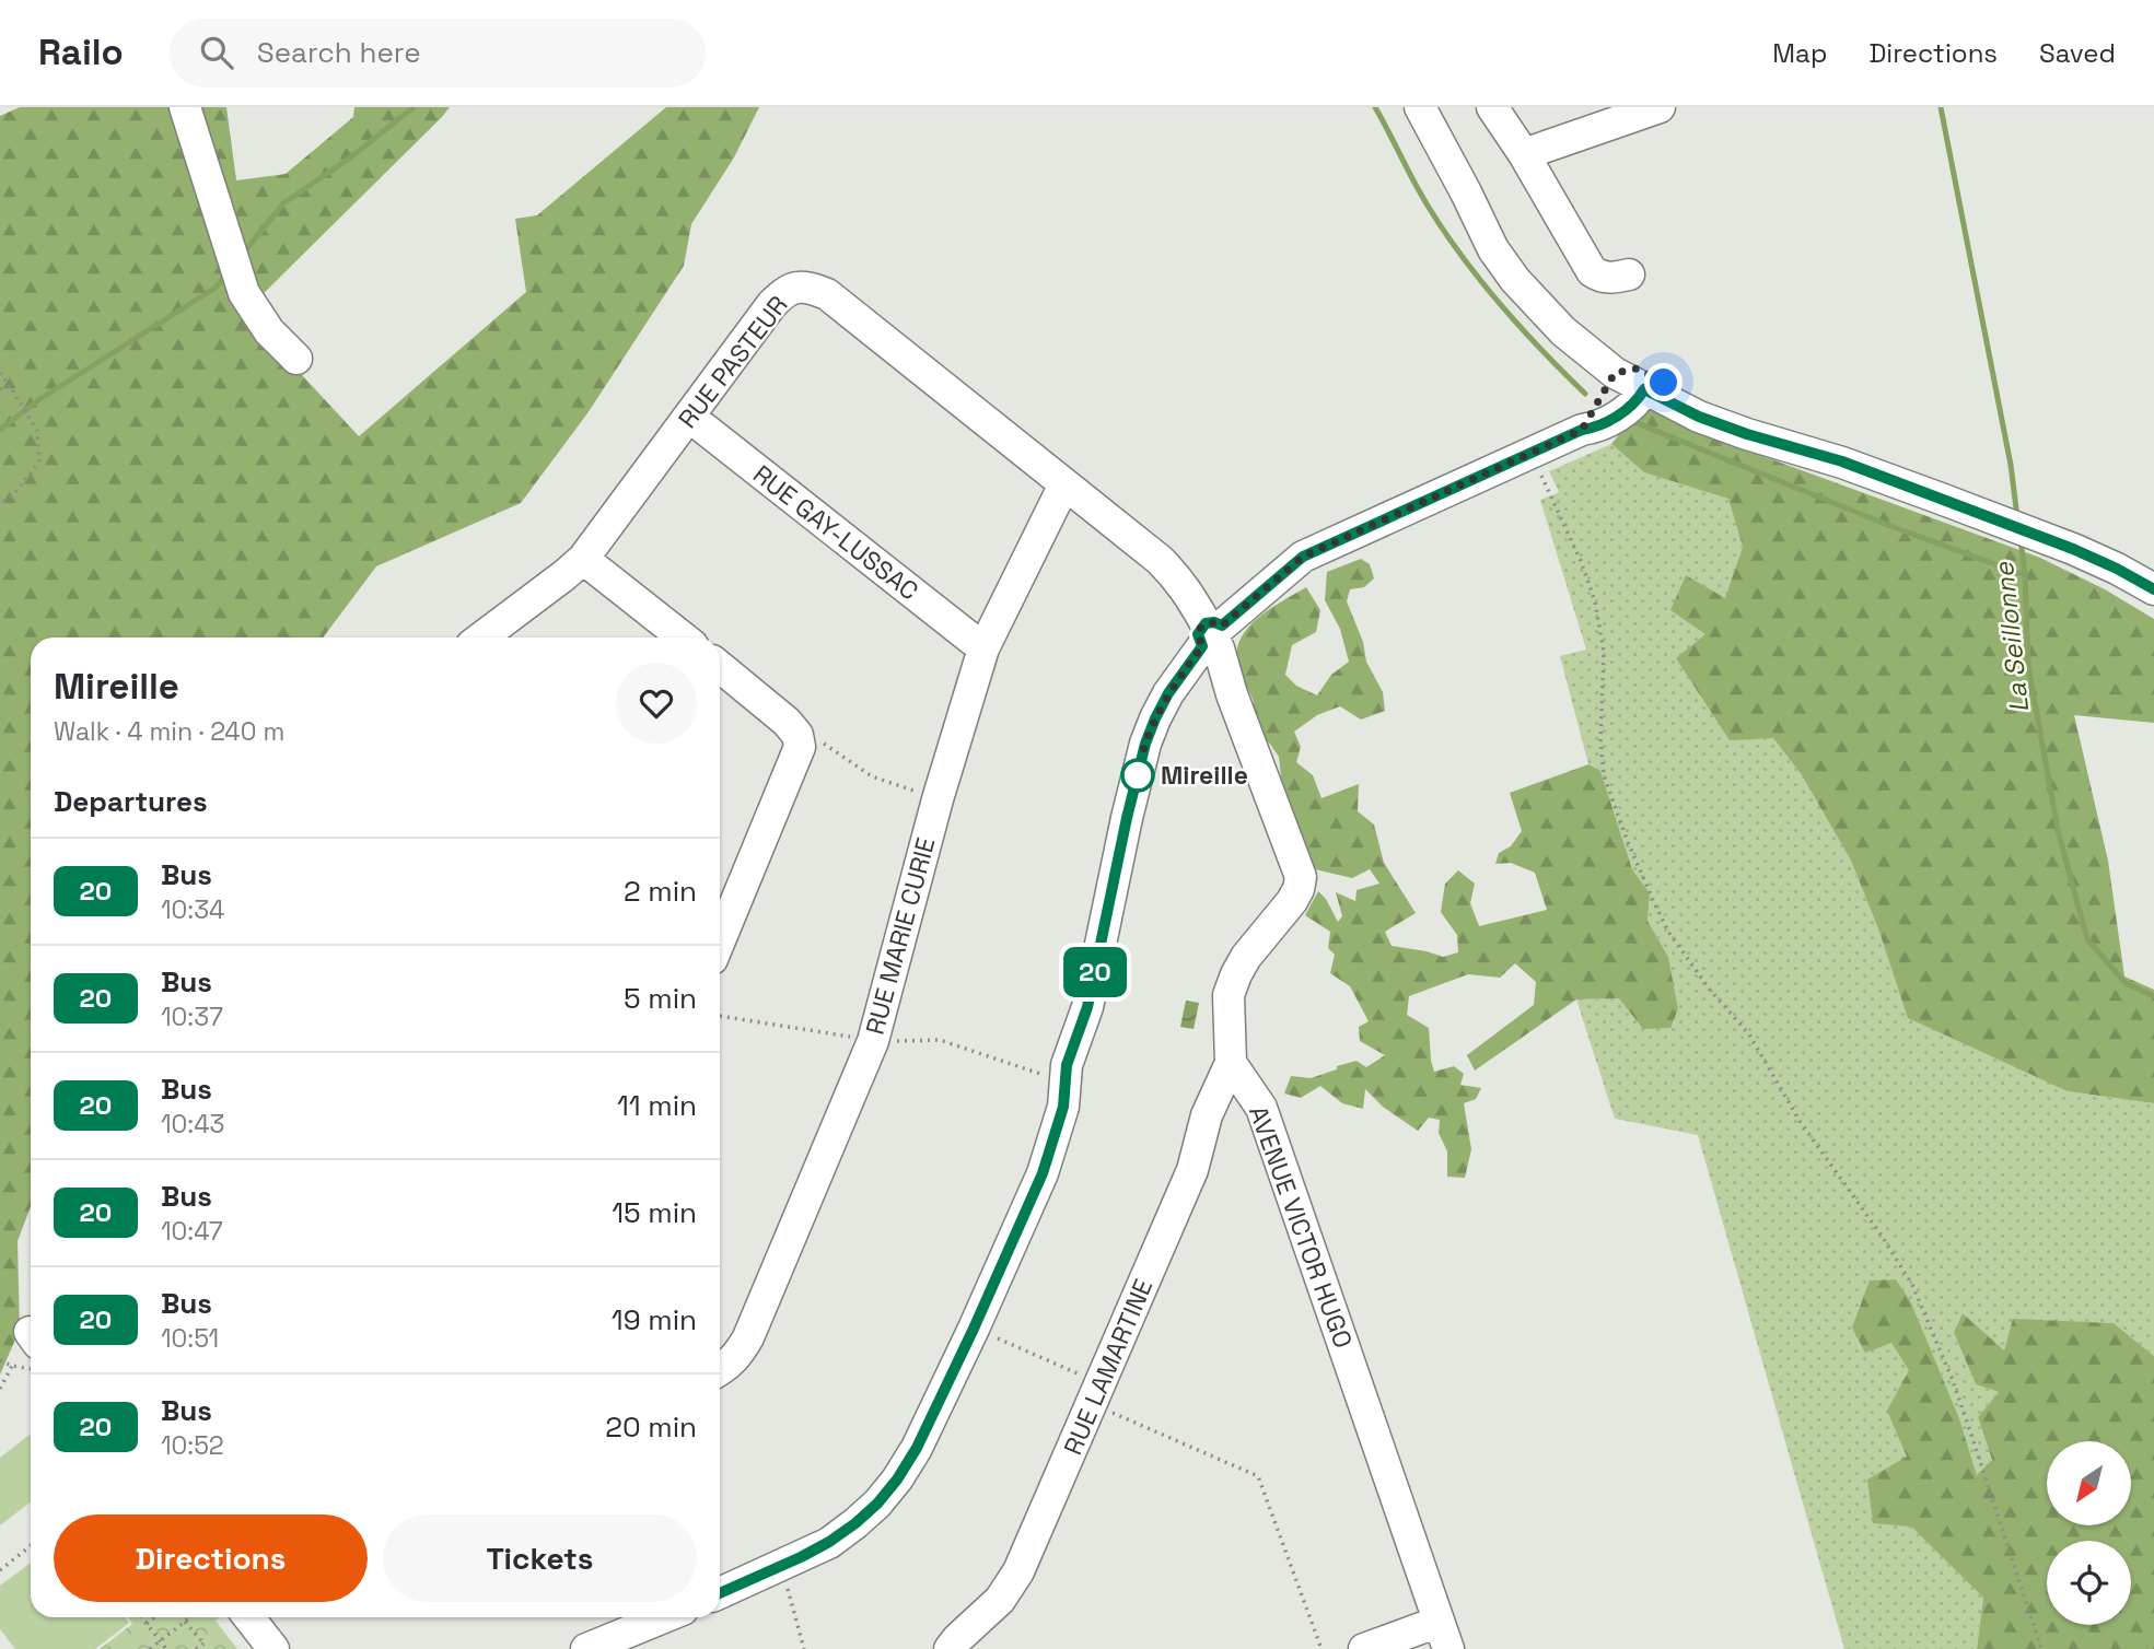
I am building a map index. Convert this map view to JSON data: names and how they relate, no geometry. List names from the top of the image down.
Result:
{
  "streets": {
    "street": [
      "RUE PASTEUR",
      "RUE GAY-LUSSAC",
      "RUE MARIE CURIE",
      "AVENUE VICTOR HUGO",
      "RUE LAMARTINE"
    ]
  },
  "crossings": [
    ["RUE PASTEUR", "RUE GAY-LUSSAC"],
    ["RUE PASTEUR", "RUE MARIE CURIE"],
    ["RUE GAY-LUSSAC", "RUE MARIE CURIE"],
    ["AVENUE VICTOR HUGO", "RUE LAMARTINE"]
  ],
  "water": ["La Seillonne"],
  "places": ["Mireille"],
  "lines": ["bus line 20"],
  "north": "bottom left",
  "page": {
    "header": "Railo",
    "search": "Search here",
    "nav": ["Map", "Directions", "Saved"],
    "on_map": "20",
    "heading": [
      ["Mireille", "Walk · 4 min · 240 m"],
      "Departures"
    ],
    "list": [
      {
        "mark": "20",
        "name": "Bus",
        "note": "10:34",
        "value": "2 min"
      },
      {
        "mark": "20",
        "name": "Bus",
        "note": "10:37",
        "value": "5 min"
      },
      {
        "mark": "20",
        "name": "Bus",
        "note": "10:43",
        "value": "11 min"
      },
      {
        "mark": "20",
        "name": "Bus",
        "note": "10:47",
        "value": "15 min"
      },
      {
        "mark": "20",
        "name": "Bus",
        "note": "10:51",
        "value": "19 min"
      },
      {
        "mark": "20",
        "name": "Bus",
        "note": "10:52",
        "value": "20 min"
      }
    ],
    "buttons": ["Directions", "Tickets"]
  }
}
